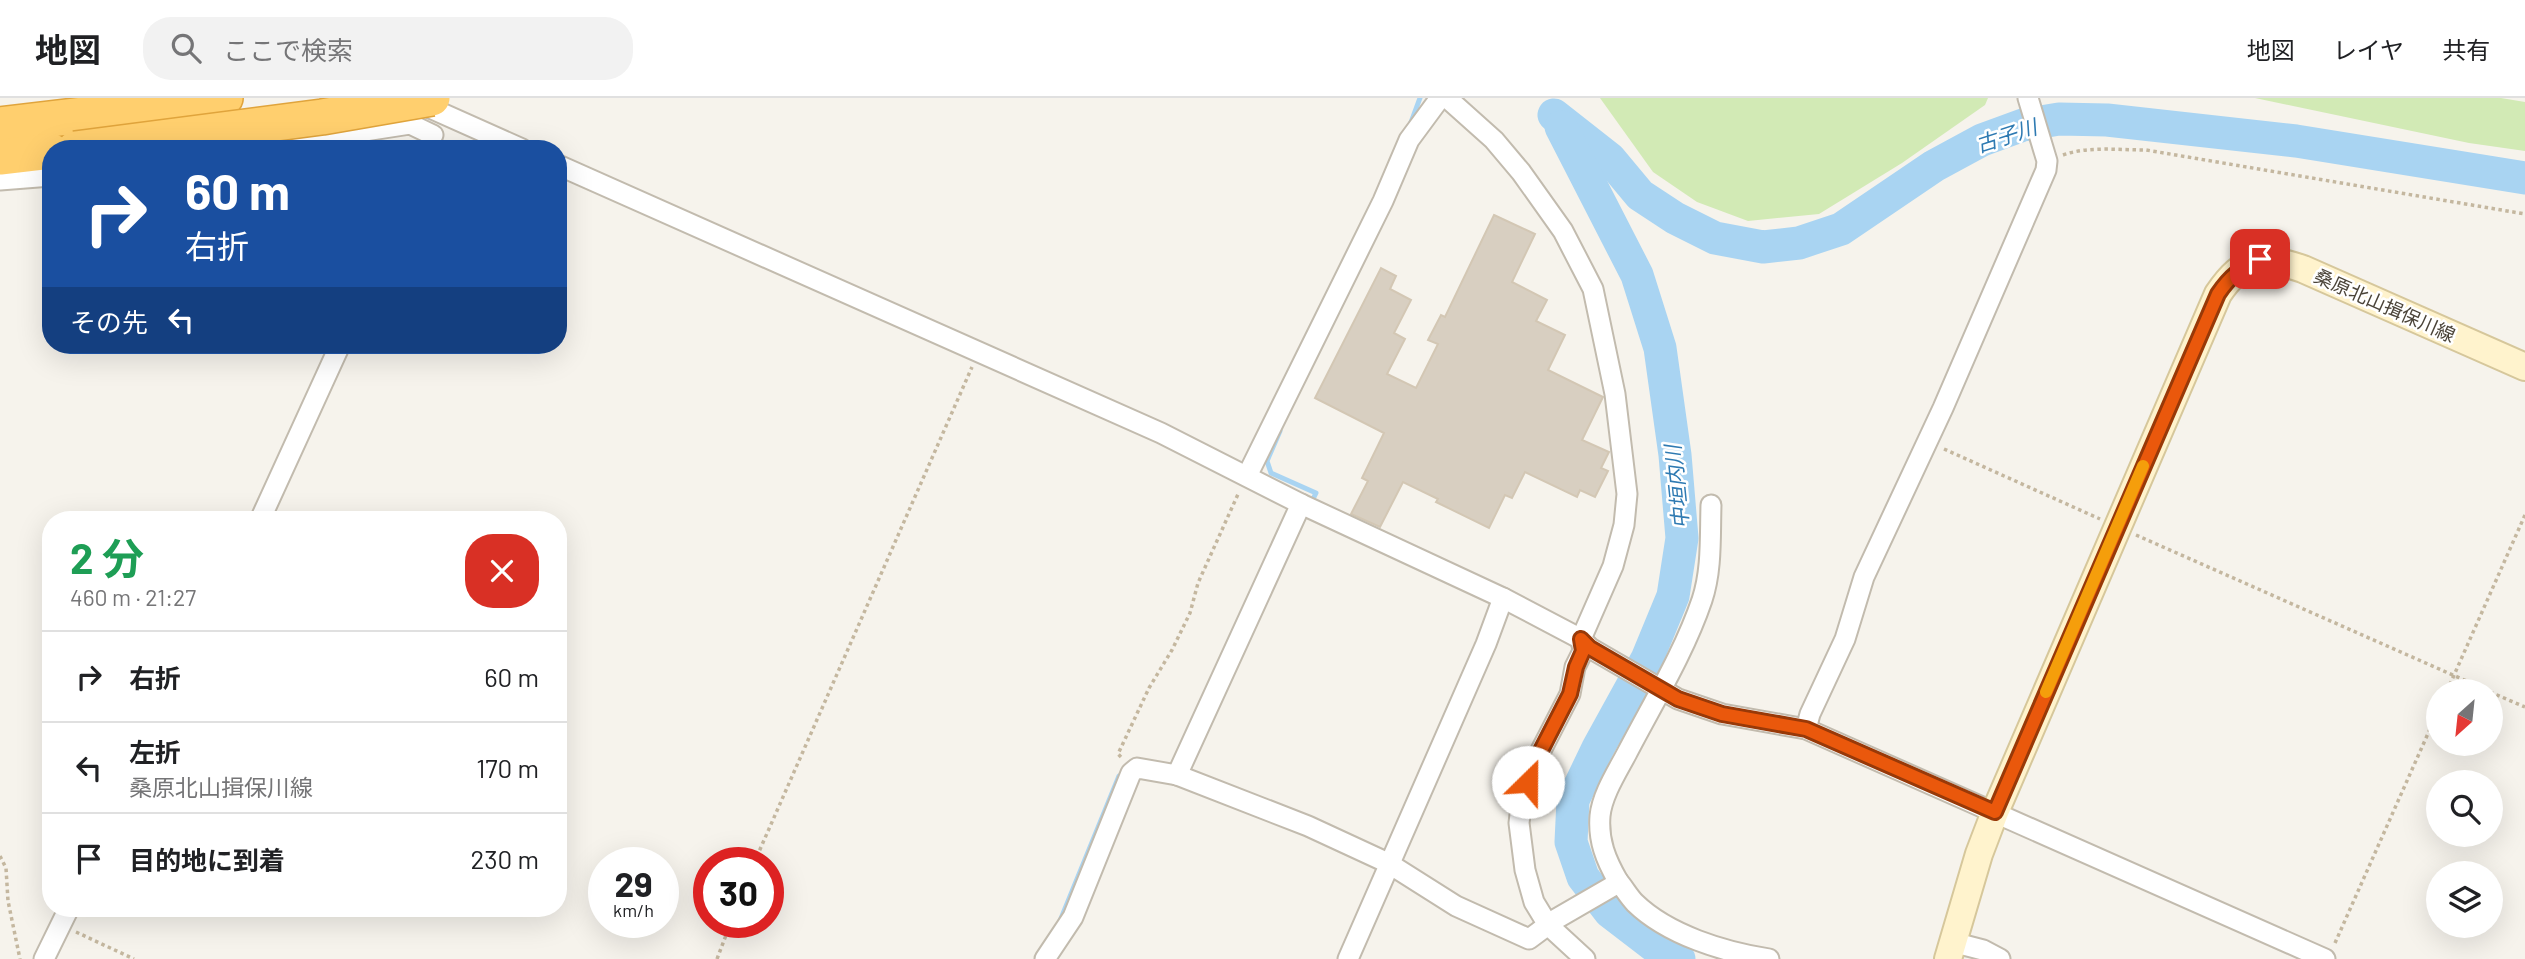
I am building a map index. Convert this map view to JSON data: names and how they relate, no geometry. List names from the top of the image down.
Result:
{
  "streets": {
    "main road": ["桑原北山揖保川線"]
  },
  "water": ["古子川", "中垣内川"],
  "north": "bottom left",
  "page": {
    "header": "地図",
    "search": "ここで検索",
    "nav": ["地図", "レイヤ", "共有"],
    "turn": ["60 m", "右折"],
    "then": "その先",
    "heading": ["2 分", "460 m · 21:27"],
    "list": [
      {
        "name": "右折",
        "value": "60 m"
      },
      {
        "name": "左折",
        "note": "桑原北山揖保川線",
        "value": "170 m"
      },
      {
        "name": "目的地に到着",
        "value": "230 m"
      }
    ],
    "speed": "29 km/h",
    "limit": "30"
  }
}
